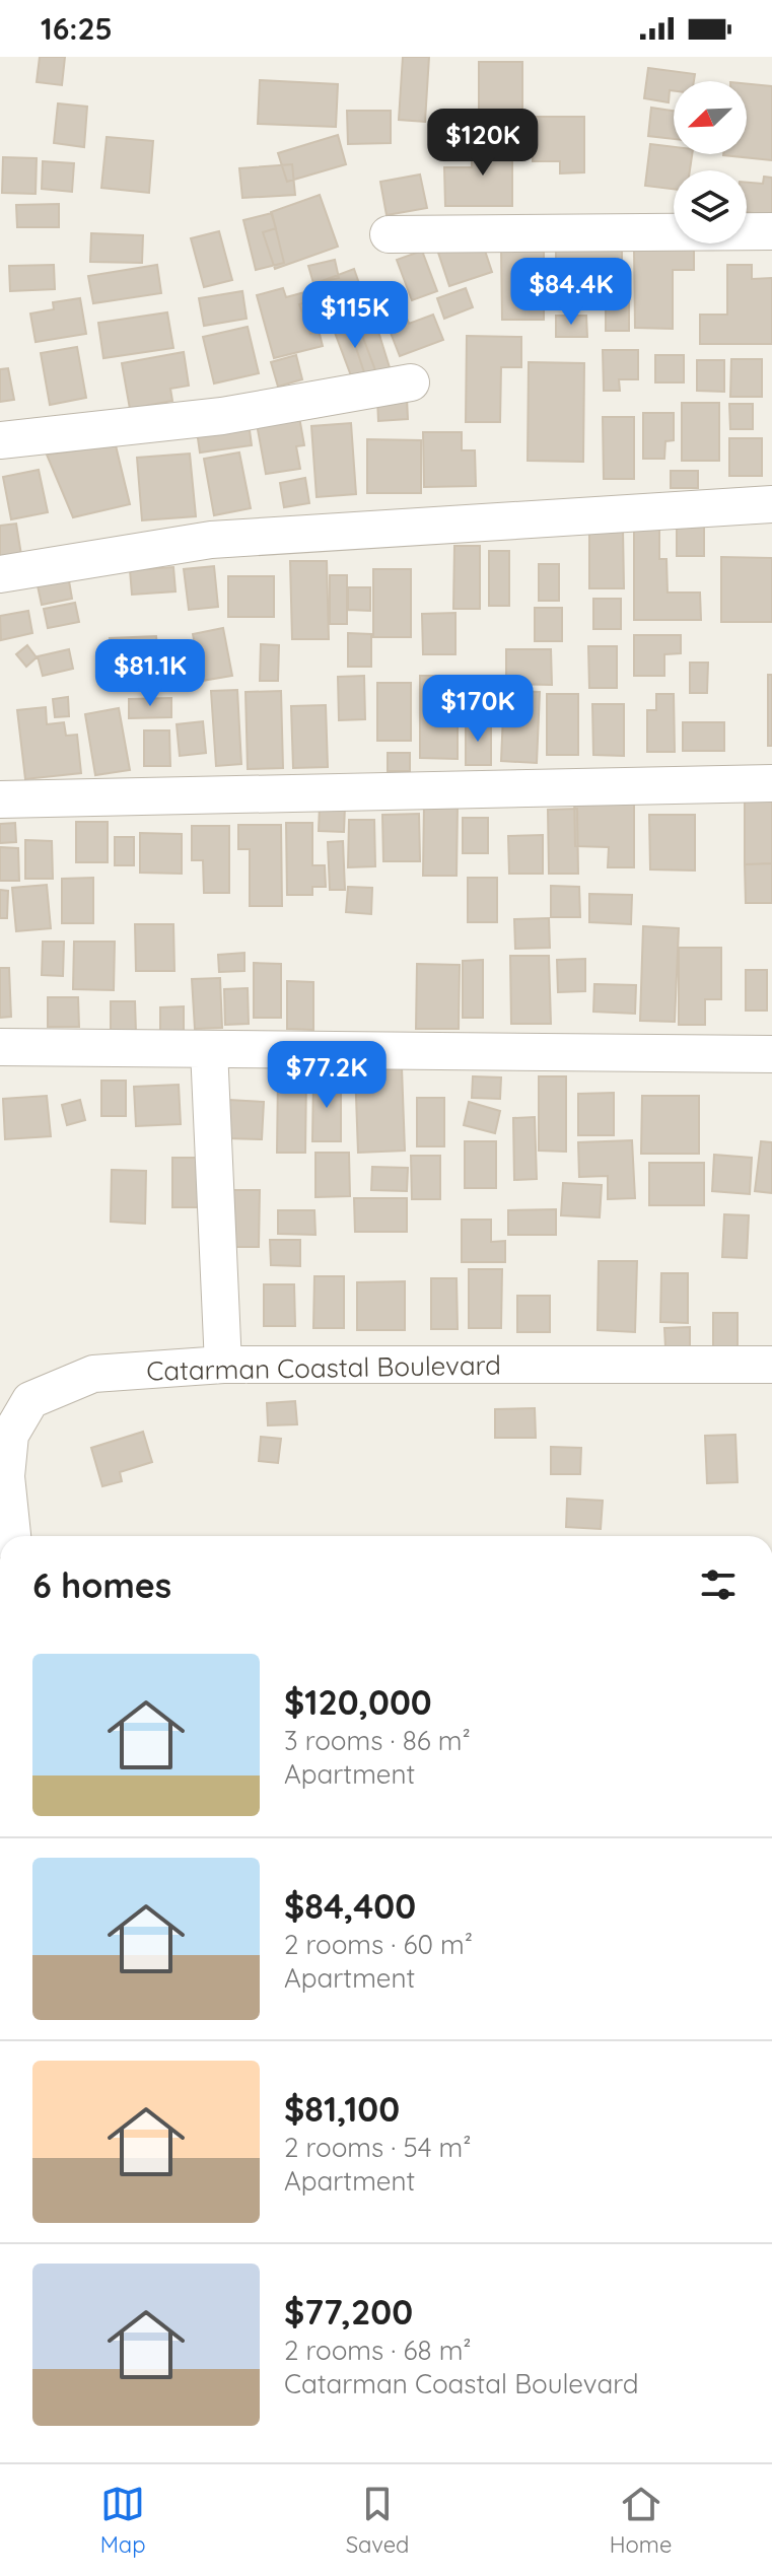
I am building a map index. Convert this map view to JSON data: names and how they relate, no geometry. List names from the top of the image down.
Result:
{
  "streets": {
    "street": ["Catarman Coastal Boulevard"]
  },
  "north": "bottom left",
  "page": {
    "status": "16:25",
    "price": [
      "$120K",
      "$84.4K",
      "$115K",
      "$81.1K",
      "$170K",
      "$77.2K"
    ],
    "heading": "6 homes",
    "list": [
      {
        "name": "$120,000",
        "note": "3 rooms · 86 m² · Apartment"
      },
      {
        "name": "$84,400",
        "note": "2 rooms · 60 m² · Apartment"
      },
      {
        "name": "$81,100",
        "note": "2 rooms · 54 m² · Apartment"
      },
      {
        "name": "$77,200",
        "note": "2 rooms · 68 m² · Catarman Coastal Boulevard"
      }
    ],
    "tabs": ["Map", "Saved", "Home"]
  }
}
